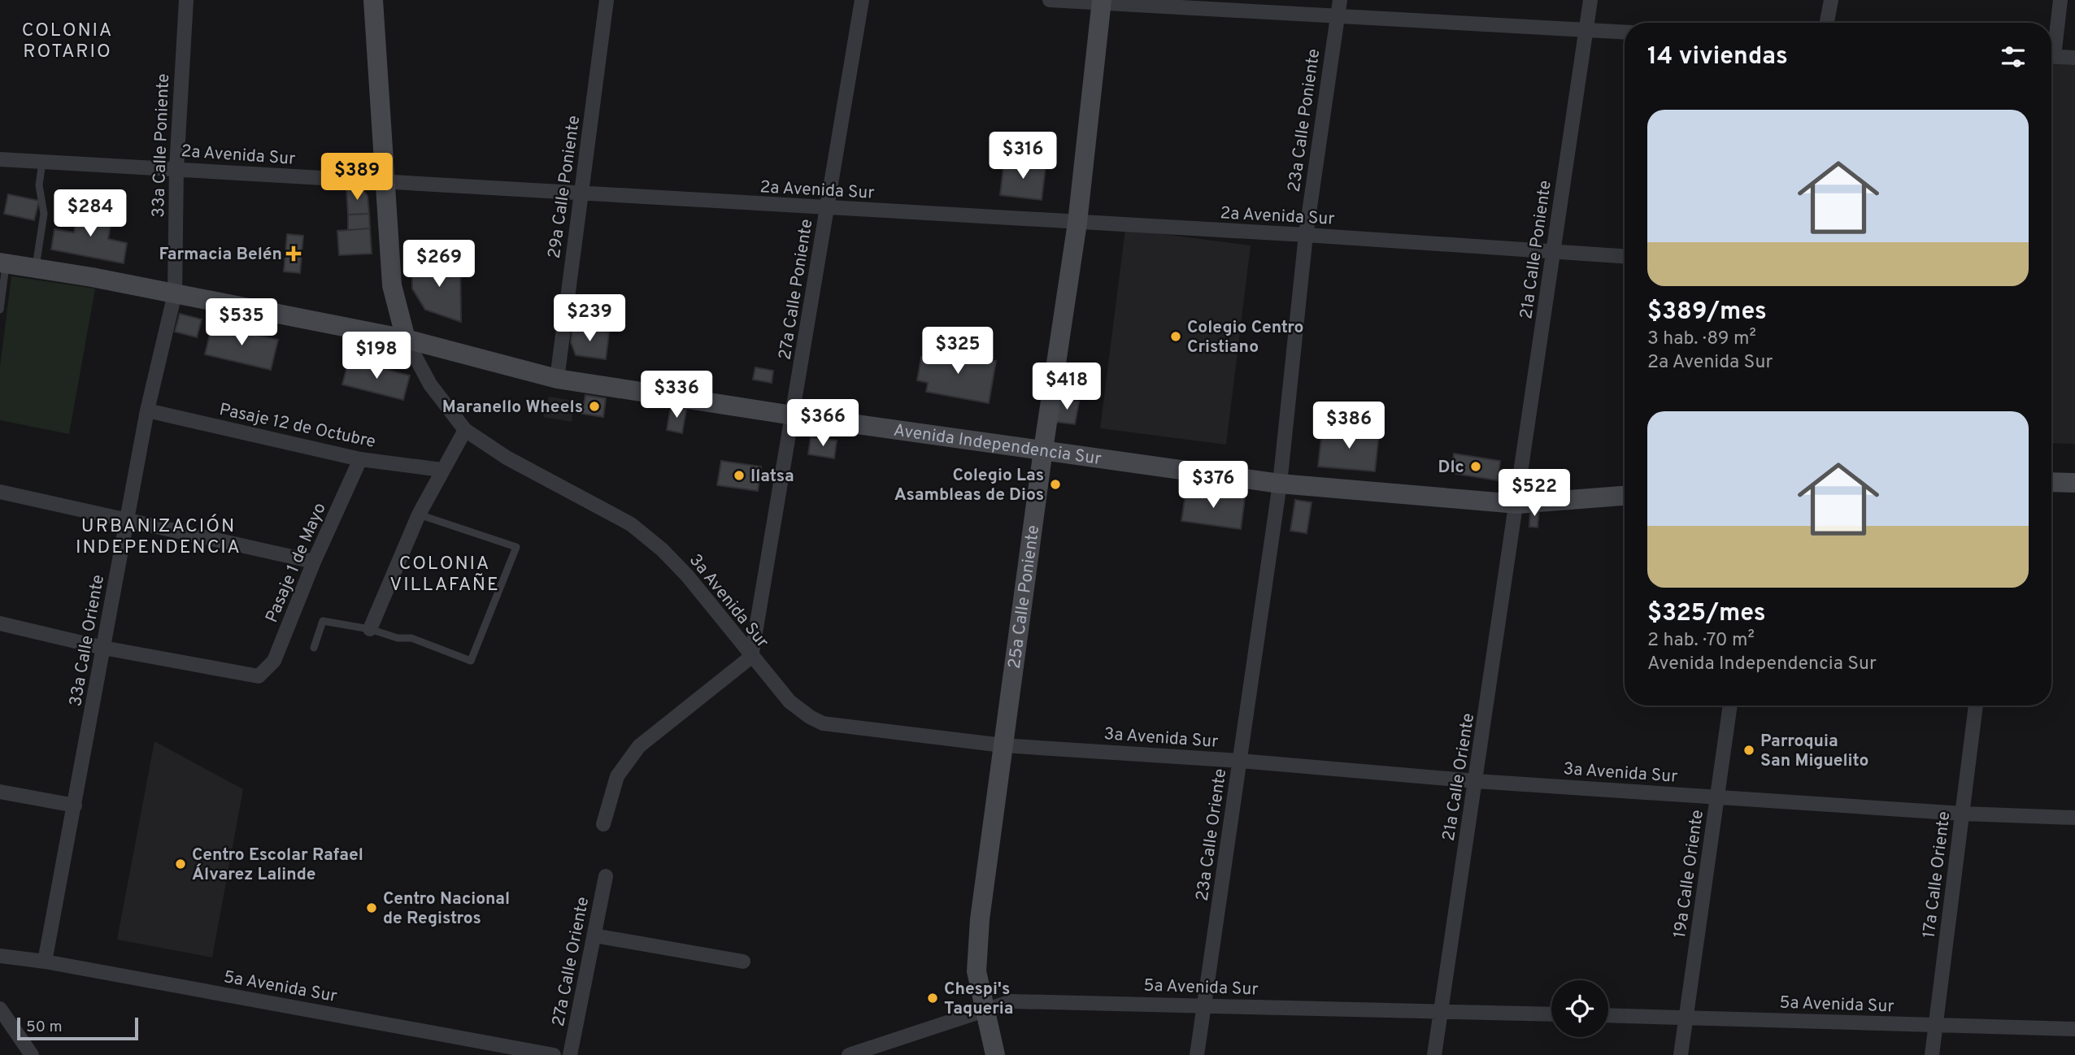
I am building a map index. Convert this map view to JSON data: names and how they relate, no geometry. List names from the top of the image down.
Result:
{
  "streets": {
    "main road": ["Avenida Independencia Sur", "25a Calle Poniente"],
    "street": [
      "23a Calle Poniente",
      "33a Calle Poniente",
      "2a Avenida Sur",
      "29a Calle Poniente",
      "21a Calle Poniente",
      "27a Calle Poniente",
      "Pasaje 12 de Octubre",
      "Pasaje 1 de Mayo",
      "3a Avenida Sur",
      "33a Calle Oriente",
      "21a Calle Oriente",
      "23a Calle Oriente",
      "19a Calle Oriente",
      "17a Calle Oriente",
      "27a Calle Oriente",
      "5a Avenida Sur"
    ]
  },
  "crossings": [
    ["23a Calle Poniente", "2a Avenida Sur"],
    ["23a Calle Poniente", "Avenida Independencia Sur"],
    ["23a Calle Poniente", "23a Calle Oriente"],
    ["33a Calle Poniente", "2a Avenida Sur"],
    ["33a Calle Poniente", "Avenida Independencia Sur"],
    ["33a Calle Poniente", "33a Calle Oriente"],
    ["2a Avenida Sur", "29a Calle Poniente"],
    ["2a Avenida Sur", "21a Calle Poniente"],
    ["2a Avenida Sur", "27a Calle Poniente"],
    ["2a Avenida Sur", "25a Calle Poniente"],
    ["29a Calle Poniente", "Avenida Independencia Sur"],
    ["21a Calle Poniente", "Avenida Independencia Sur"],
    ["21a Calle Poniente", "21a Calle Oriente"],
    ["27a Calle Poniente", "Avenida Independencia Sur"],
    ["Pasaje 12 de Octubre", "Pasaje 1 de Mayo"],
    ["Pasaje 12 de Octubre", "33a Calle Oriente"],
    ["Avenida Independencia Sur", "25a Calle Poniente"],
    ["Avenida Independencia Sur", "3a Avenida Sur"],
    ["Avenida Independencia Sur", "33a Calle Oriente"],
    ["Avenida Independencia Sur", "21a Calle Oriente"],
    ["Avenida Independencia Sur", "23a Calle Oriente"],
    ["Pasaje 1 de Mayo", "33a Calle Oriente"],
    ["25a Calle Poniente", "3a Avenida Sur"],
    ["25a Calle Poniente", "5a Avenida Sur"],
    ["3a Avenida Sur", "21a Calle Oriente"],
    ["3a Avenida Sur", "23a Calle Oriente"],
    ["3a Avenida Sur", "19a Calle Oriente"],
    ["3a Avenida Sur", "17a Calle Oriente"],
    ["33a Calle Oriente", "5a Avenida Sur"],
    ["21a Calle Oriente", "5a Avenida Sur"],
    ["23a Calle Oriente", "5a Avenida Sur"],
    ["19a Calle Oriente", "5a Avenida Sur"],
    ["17a Calle Oriente", "5a Avenida Sur"]
  ],
  "districts": ["COLONIA ROTARIO", "URBANIZACIÓN INDEPENDENCIA", "COLONIA VILLAFAÑE"],
  "places": {
    "health": ["Farmacia Belén"],
    "other": [
      "Colegio Centro Cristiano",
      "Maranello Wheels",
      "Dlc",
      "Ilatsa",
      "Colegio Las Asambleas de Dios",
      "Parroquia San Miguelito",
      "Centro Escolar Rafael Álvarez Lalinde",
      "Centro Nacional de Registros",
      "Chespi's Taqueria"
    ]
  },
  "scale_bar": "50 m",
  "page": {
    "heading": "14 viviendas",
    "list": [
      {
        "name": "$389/mes",
        "note": "3 hab. · 89 m² · 2a Avenida Sur"
      },
      {
        "name": "$325/mes",
        "note": "2 hab. · 70 m² · Avenida Independencia Sur"
      }
    ],
    "price": [
      "$316",
      "$389",
      "$284",
      "$269",
      "$239",
      "$535",
      "$325",
      "$198",
      "$418",
      "$336",
      "$366",
      "$386",
      "$376",
      "$522"
    ],
    "scale": "50 m"
  }
}
